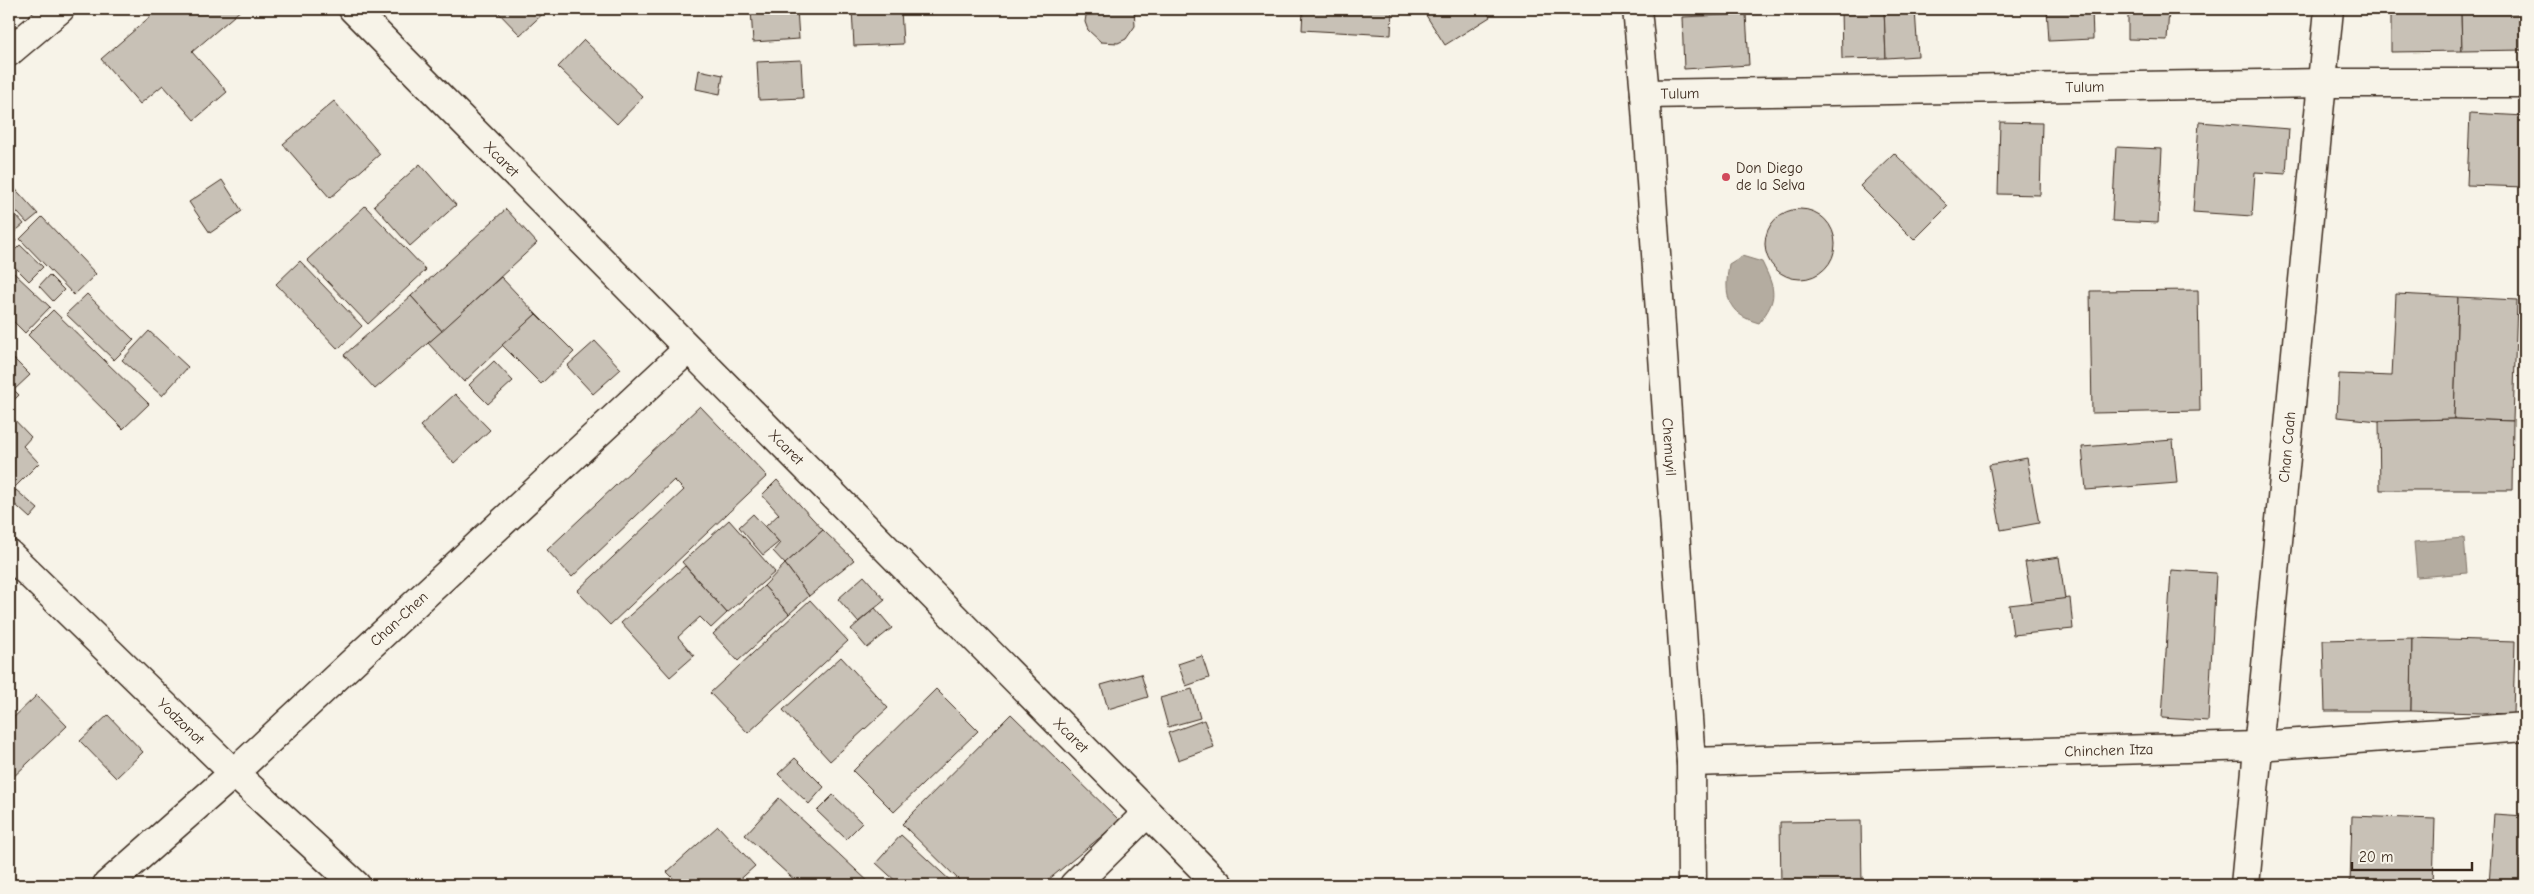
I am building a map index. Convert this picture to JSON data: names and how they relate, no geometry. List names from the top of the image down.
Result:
{
  "streets": {
    "street": [
      "Tulum",
      "Xcaret",
      "Chemuyil",
      "Chan Caah",
      "Chan-Chen",
      "Yodzonot",
      "Chinchen Itza"
    ]
  },
  "crossings": [
    ["Tulum", "Chemuyil"],
    ["Tulum", "Chan Caah"],
    ["Xcaret", "Chan-Chen"],
    ["Chemuyil", "Chinchen Itza"],
    ["Chan Caah", "Chinchen Itza"],
    ["Chan-Chen", "Yodzonot"]
  ],
  "places": ["Don Diego de la Selva"],
  "scale_bar": "20 m"
}
